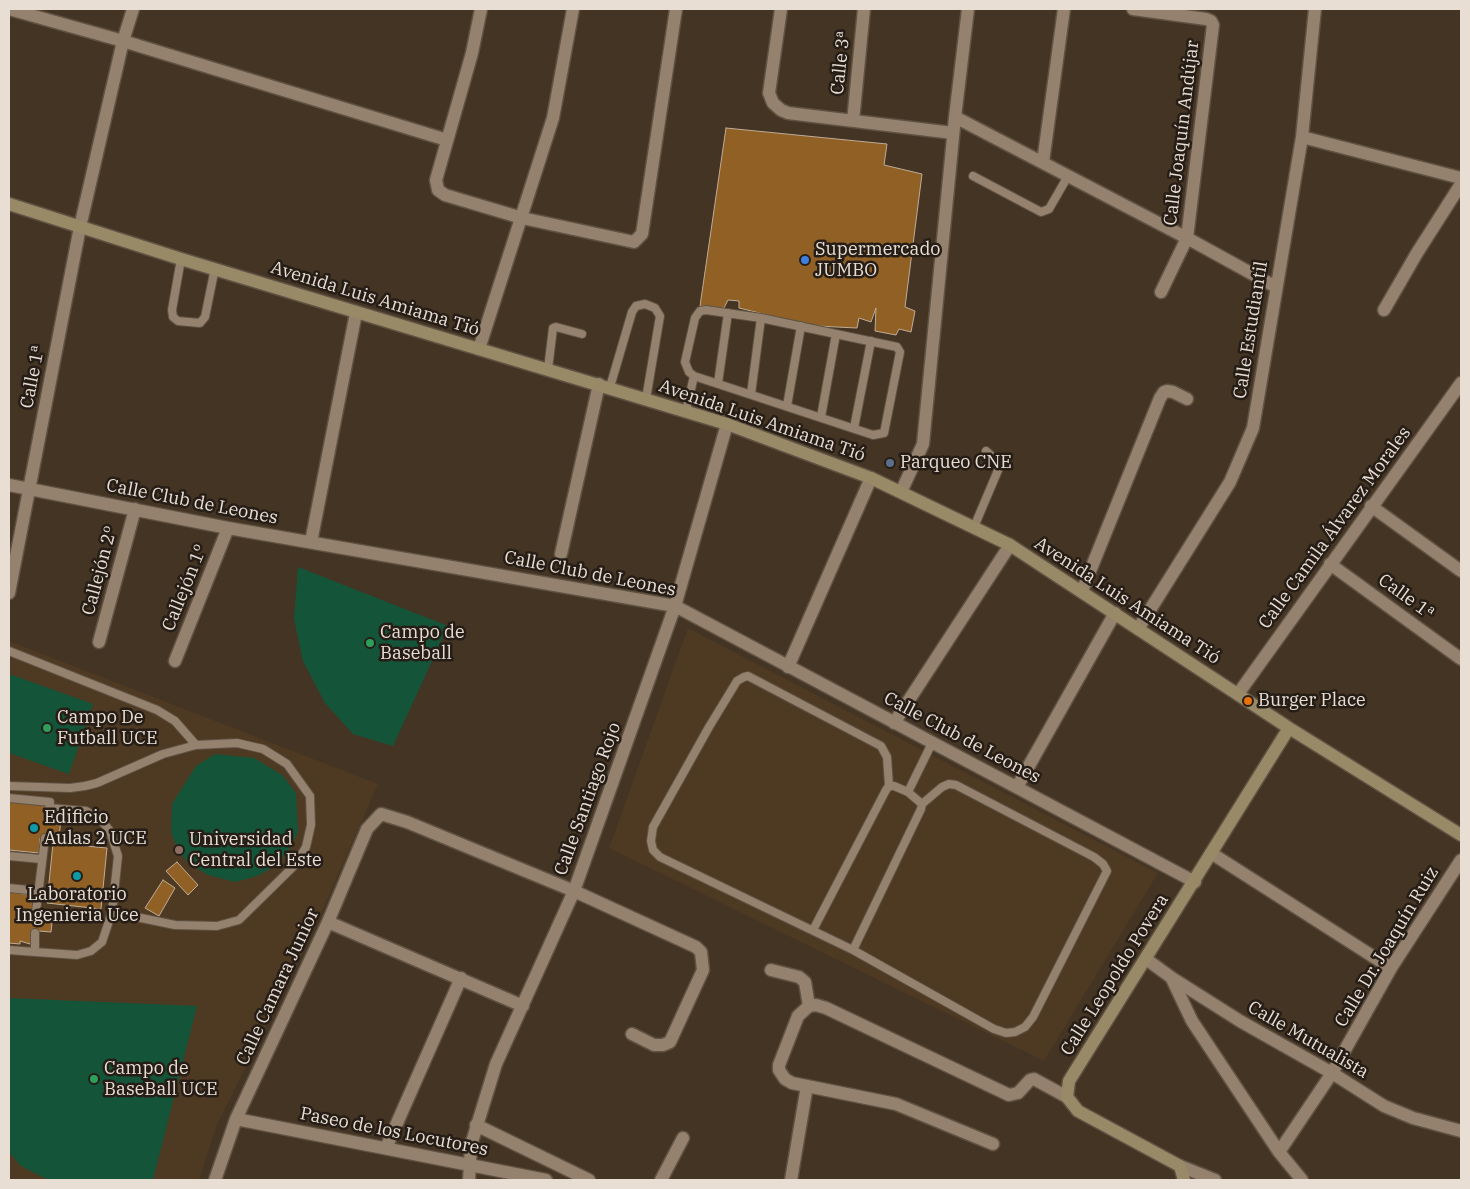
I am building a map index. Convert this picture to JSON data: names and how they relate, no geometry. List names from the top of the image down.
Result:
{
  "streets": {
    "main road": ["Avenida Luis Amiama Tió", "Calle Leopoldo Povera"],
    "street": [
      "Calle 3ª",
      "Calle Joaquín Andújar",
      "Calle Estudiantil",
      "Calle 1ª",
      "Calle Club de Leones",
      "Calle Camila Álvarez Morales",
      "Callejón 2º",
      "Callejón 1º",
      "Calle Santiago Rojo",
      "Calle Dr. Joaquín Ruiz",
      "Calle Camara Junior",
      "Calle Mutualista",
      "Paseo de los Locutores"
    ]
  },
  "crossings": [
    ["Avenida Luis Amiama Tió", "Calle Estudiantil"],
    ["Avenida Luis Amiama Tió", "Calle 1ª"],
    ["Avenida Luis Amiama Tió", "Calle Camila Álvarez Morales"],
    ["Avenida Luis Amiama Tió", "Calle Santiago Rojo"],
    ["Avenida Luis Amiama Tió", "Calle Leopoldo Povera"],
    ["Calle 1ª", "Calle Club de Leones"],
    ["Calle 1ª", "Calle Camila Álvarez Morales"],
    ["Calle Club de Leones", "Callejón 2º"],
    ["Calle Club de Leones", "Callejón 1º"],
    ["Calle Club de Leones", "Calle Santiago Rojo"],
    ["Calle Club de Leones", "Calle Leopoldo Povera"],
    ["Calle Santiago Rojo", "Calle Camara Junior"],
    ["Calle Santiago Rojo", "Paseo de los Locutores"],
    ["Calle Dr. Joaquín Ruiz", "Calle Mutualista"],
    ["Calle Leopoldo Povera", "Calle Mutualista"],
    ["Calle Camara Junior", "Paseo de los Locutores"]
  ],
  "places": [
    "Supermercado JUMBO",
    "Parqueo CNE",
    "Campo de Baseball",
    "Burger Place",
    "Campo De Futball UCE",
    "Edificio Aulas 2 UCE",
    "Universidad Central del Este",
    "Laboratorio Ingenieria Uce",
    "Campo de BaseBall UCE"
  ]
}
